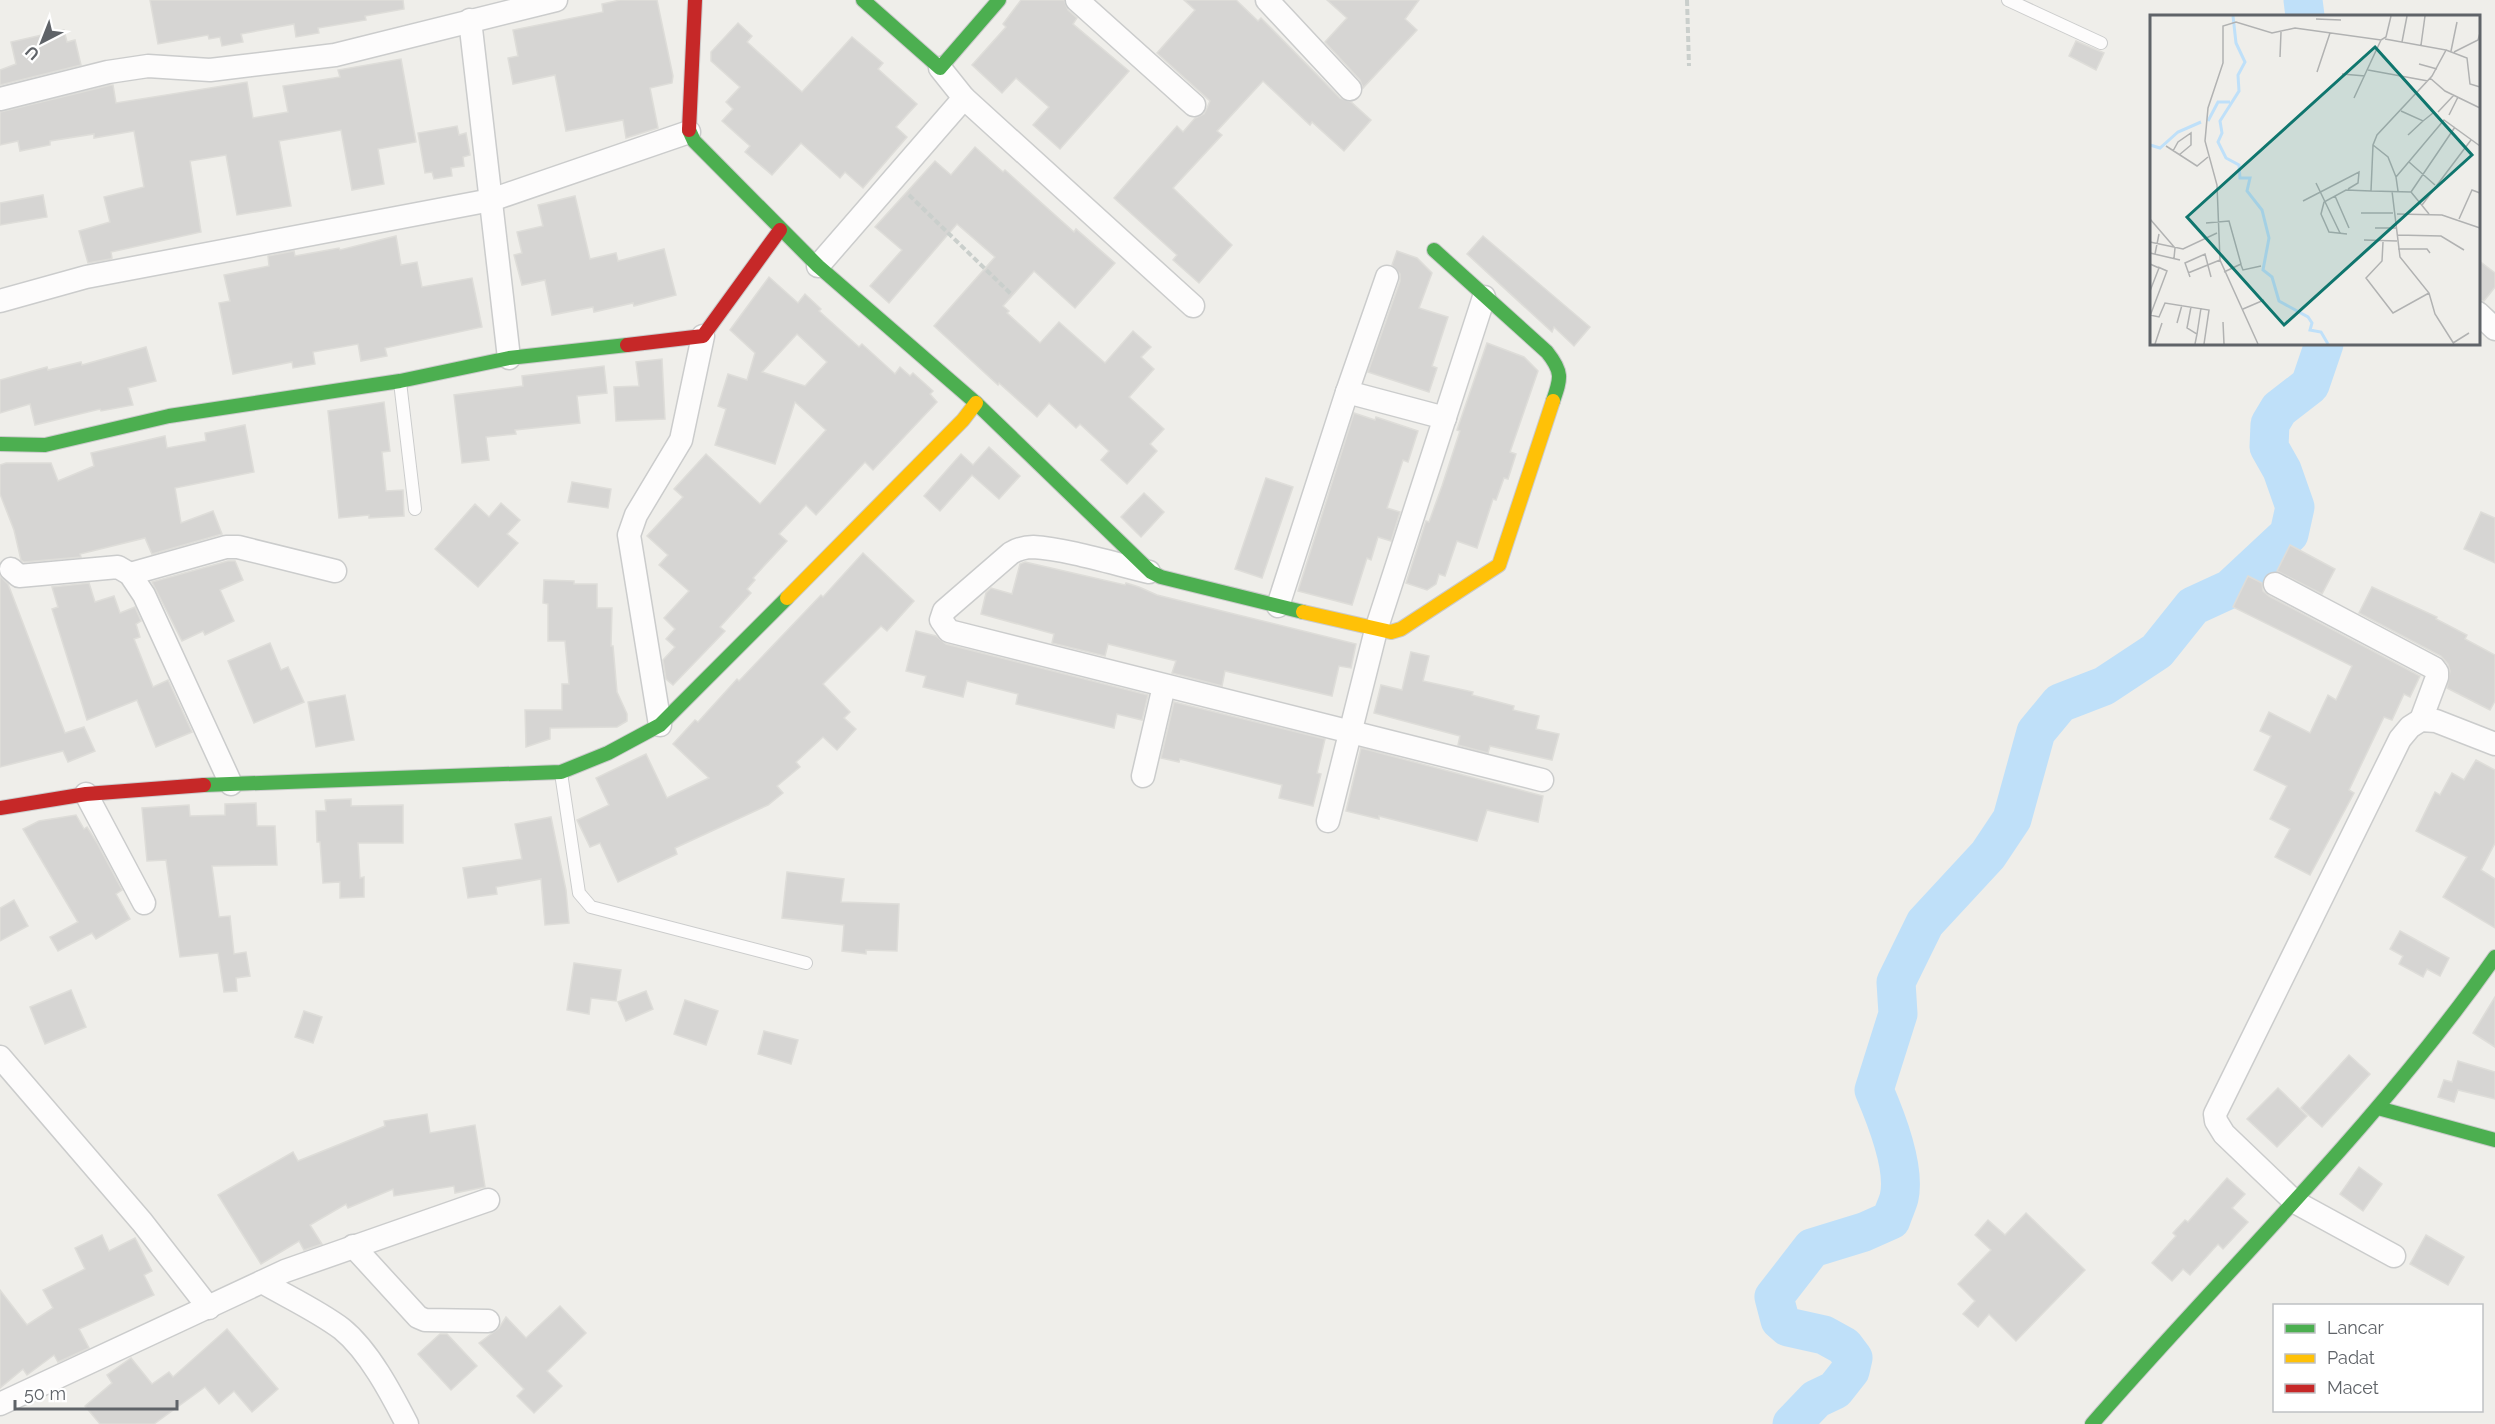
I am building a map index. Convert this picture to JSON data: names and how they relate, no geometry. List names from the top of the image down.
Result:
{
  "legend": ["Lancar", "Padat", "Macet"],
  "scale_bar": "50 m",
  "north": "bottom left"
}
